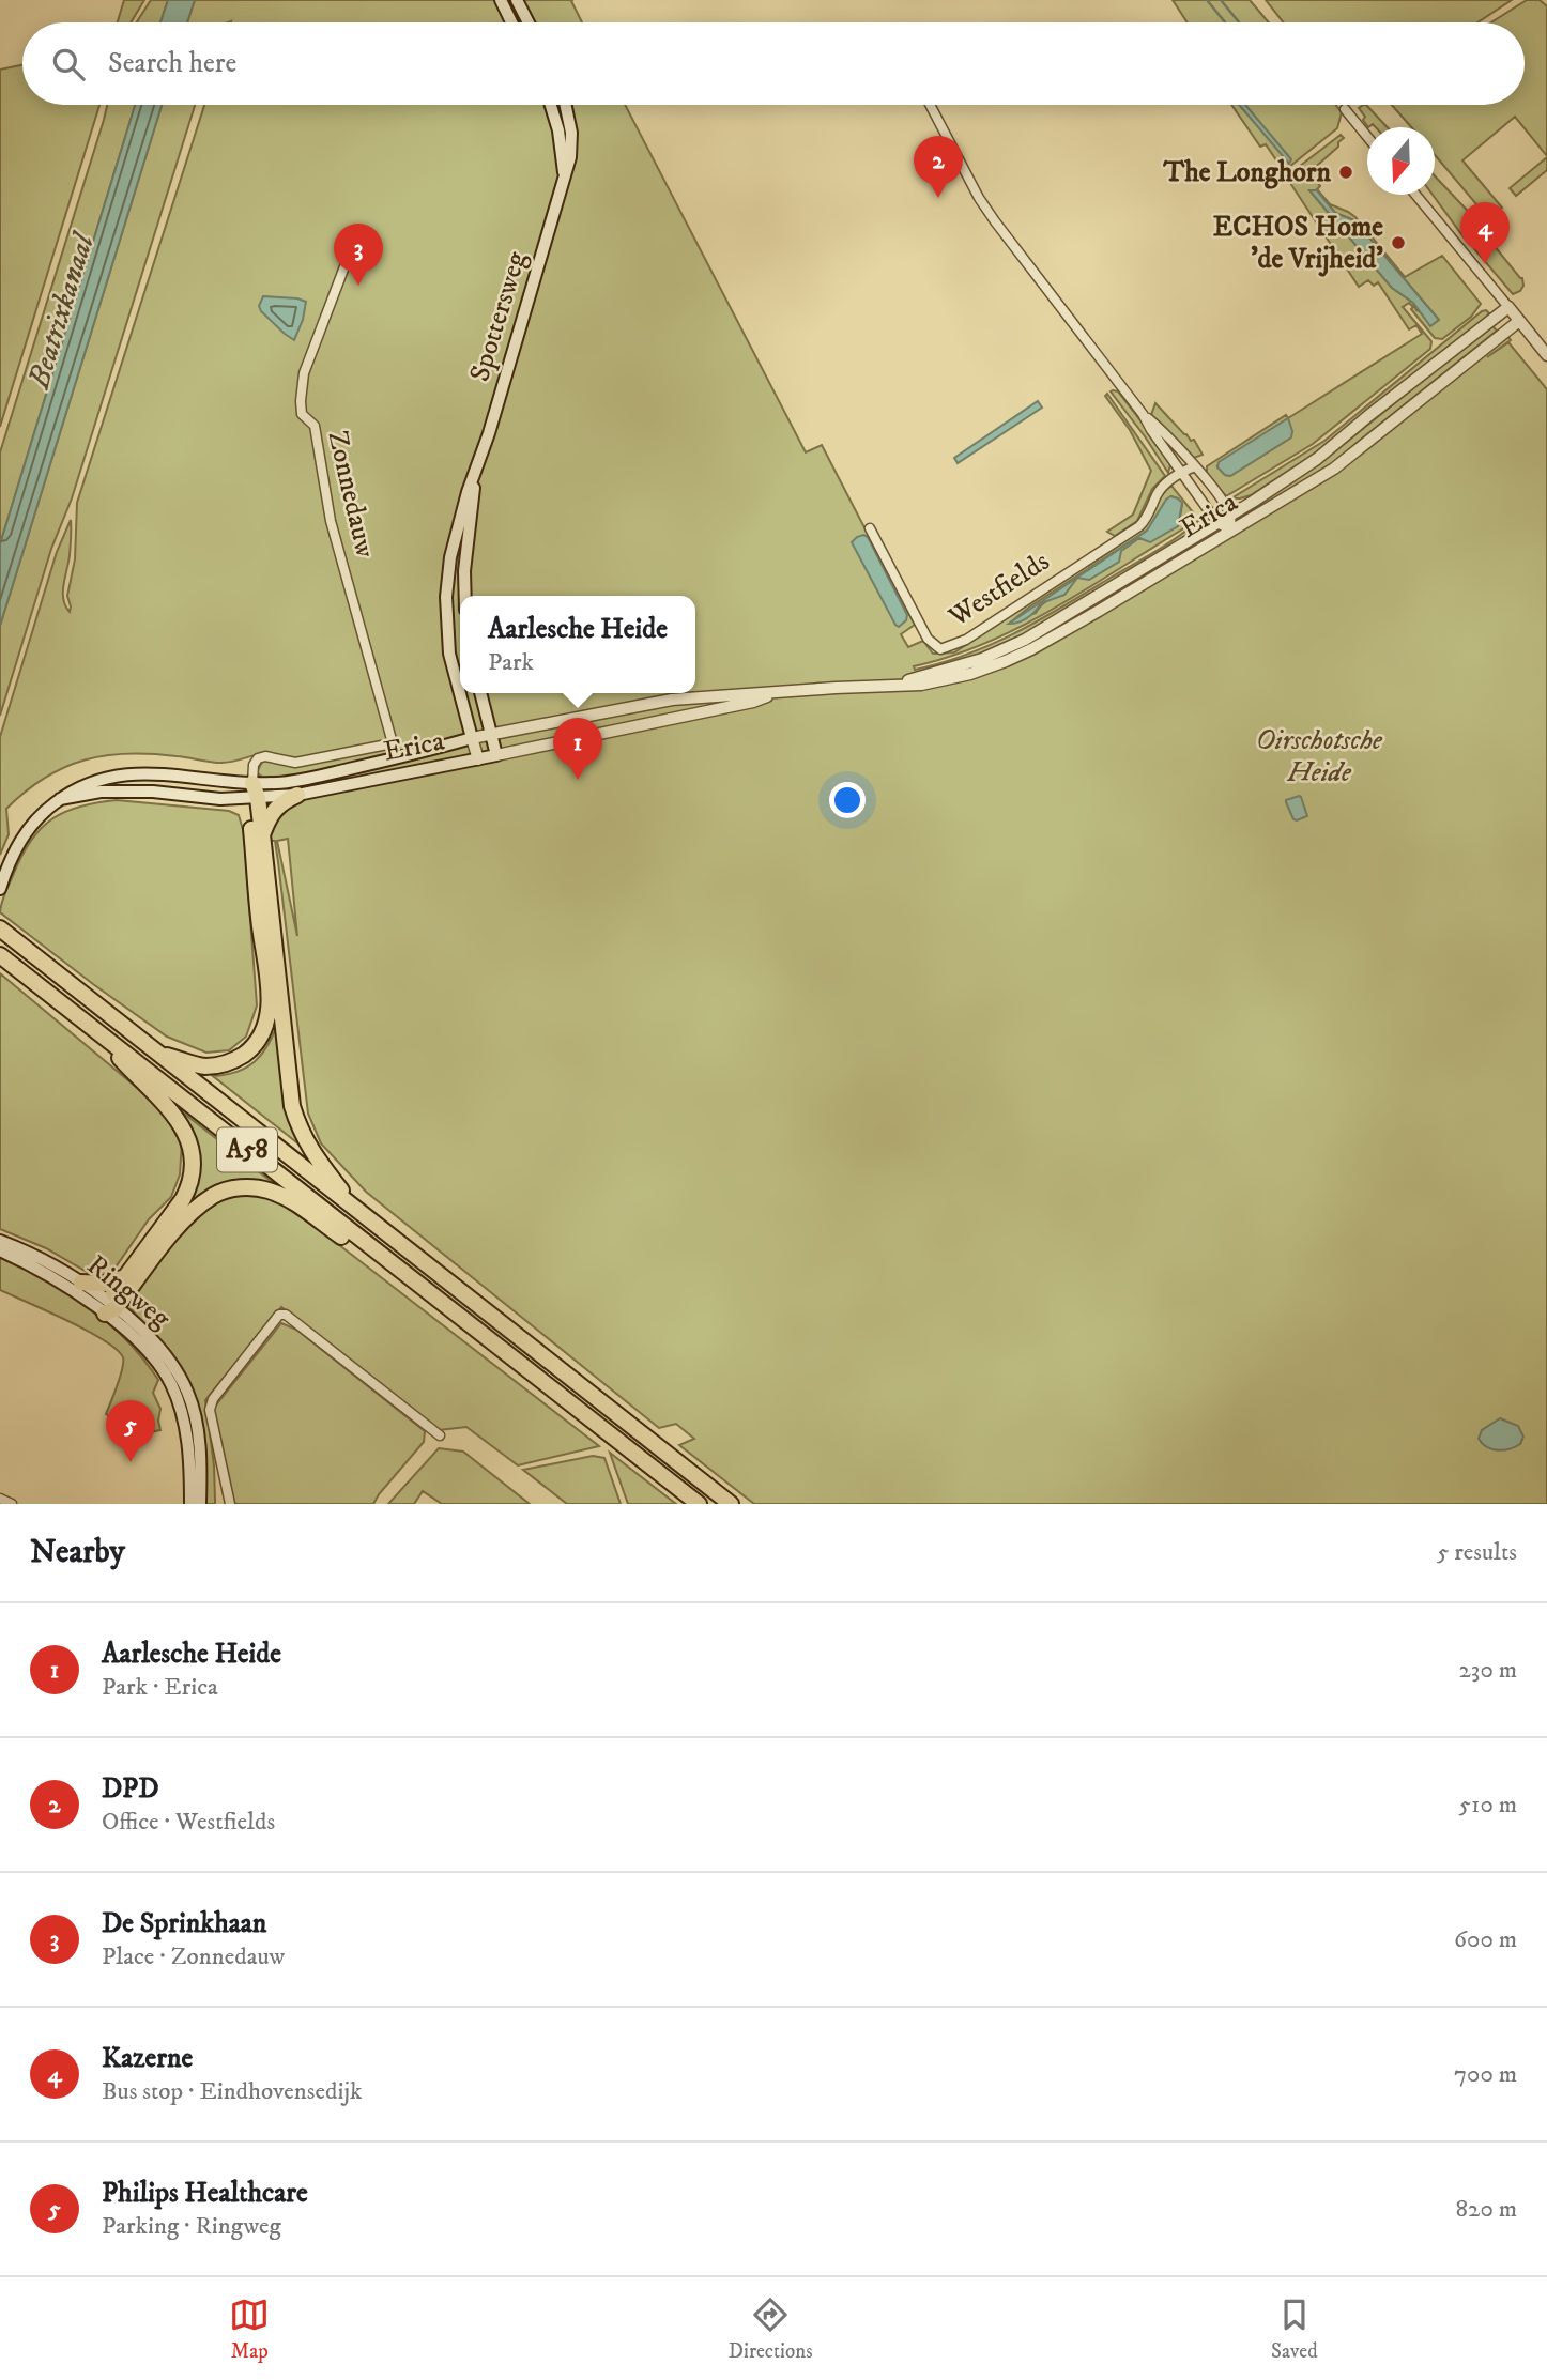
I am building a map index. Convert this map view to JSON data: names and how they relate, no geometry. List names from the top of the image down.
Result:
{
  "streets": {
    "highway": ["A58"],
    "main road": ["Spottersweg", "Erica", "Ringweg"],
    "street": ["Zonnedauw", "Westfields"]
  },
  "crossings": [
    ["Spottersweg", "Erica"],
    ["Zonnedauw", "Erica"],
    ["Erica", "A58"],
    ["A58", "Ringweg"]
  ],
  "water": ["Beatrixkanaal"],
  "parks": ["Oirschotsche Heide"],
  "places": ["The Longhorn", "ECHOS Home 'de Vrijheid'"],
  "north": "bottom",
  "page": {
    "search": "Search here",
    "pins": [
      "2",
      "4",
      "3",
      "1",
      "5"
    ],
    "popup": ["Aarlesche Heide", "Park"],
    "heading": ["Nearby", "5 results"],
    "list": [
      {
        "mark": "1",
        "name": "Aarlesche Heide",
        "note": "Park · Erica",
        "value": "230 m"
      },
      {
        "mark": "2",
        "name": "DPD",
        "note": "Office · Westfields",
        "value": "510 m"
      },
      {
        "mark": "3",
        "name": "De Sprinkhaan",
        "note": "Place · Zonnedauw",
        "value": "600 m"
      },
      {
        "mark": "4",
        "name": "Kazerne",
        "note": "Bus stop · Eindhovensedijk",
        "value": "700 m"
      },
      {
        "mark": "5",
        "name": "Philips Healthcare",
        "note": "Parking · Ringweg",
        "value": "820 m"
      }
    ],
    "nav": ["Map", "Directions", "Saved"]
  }
}
